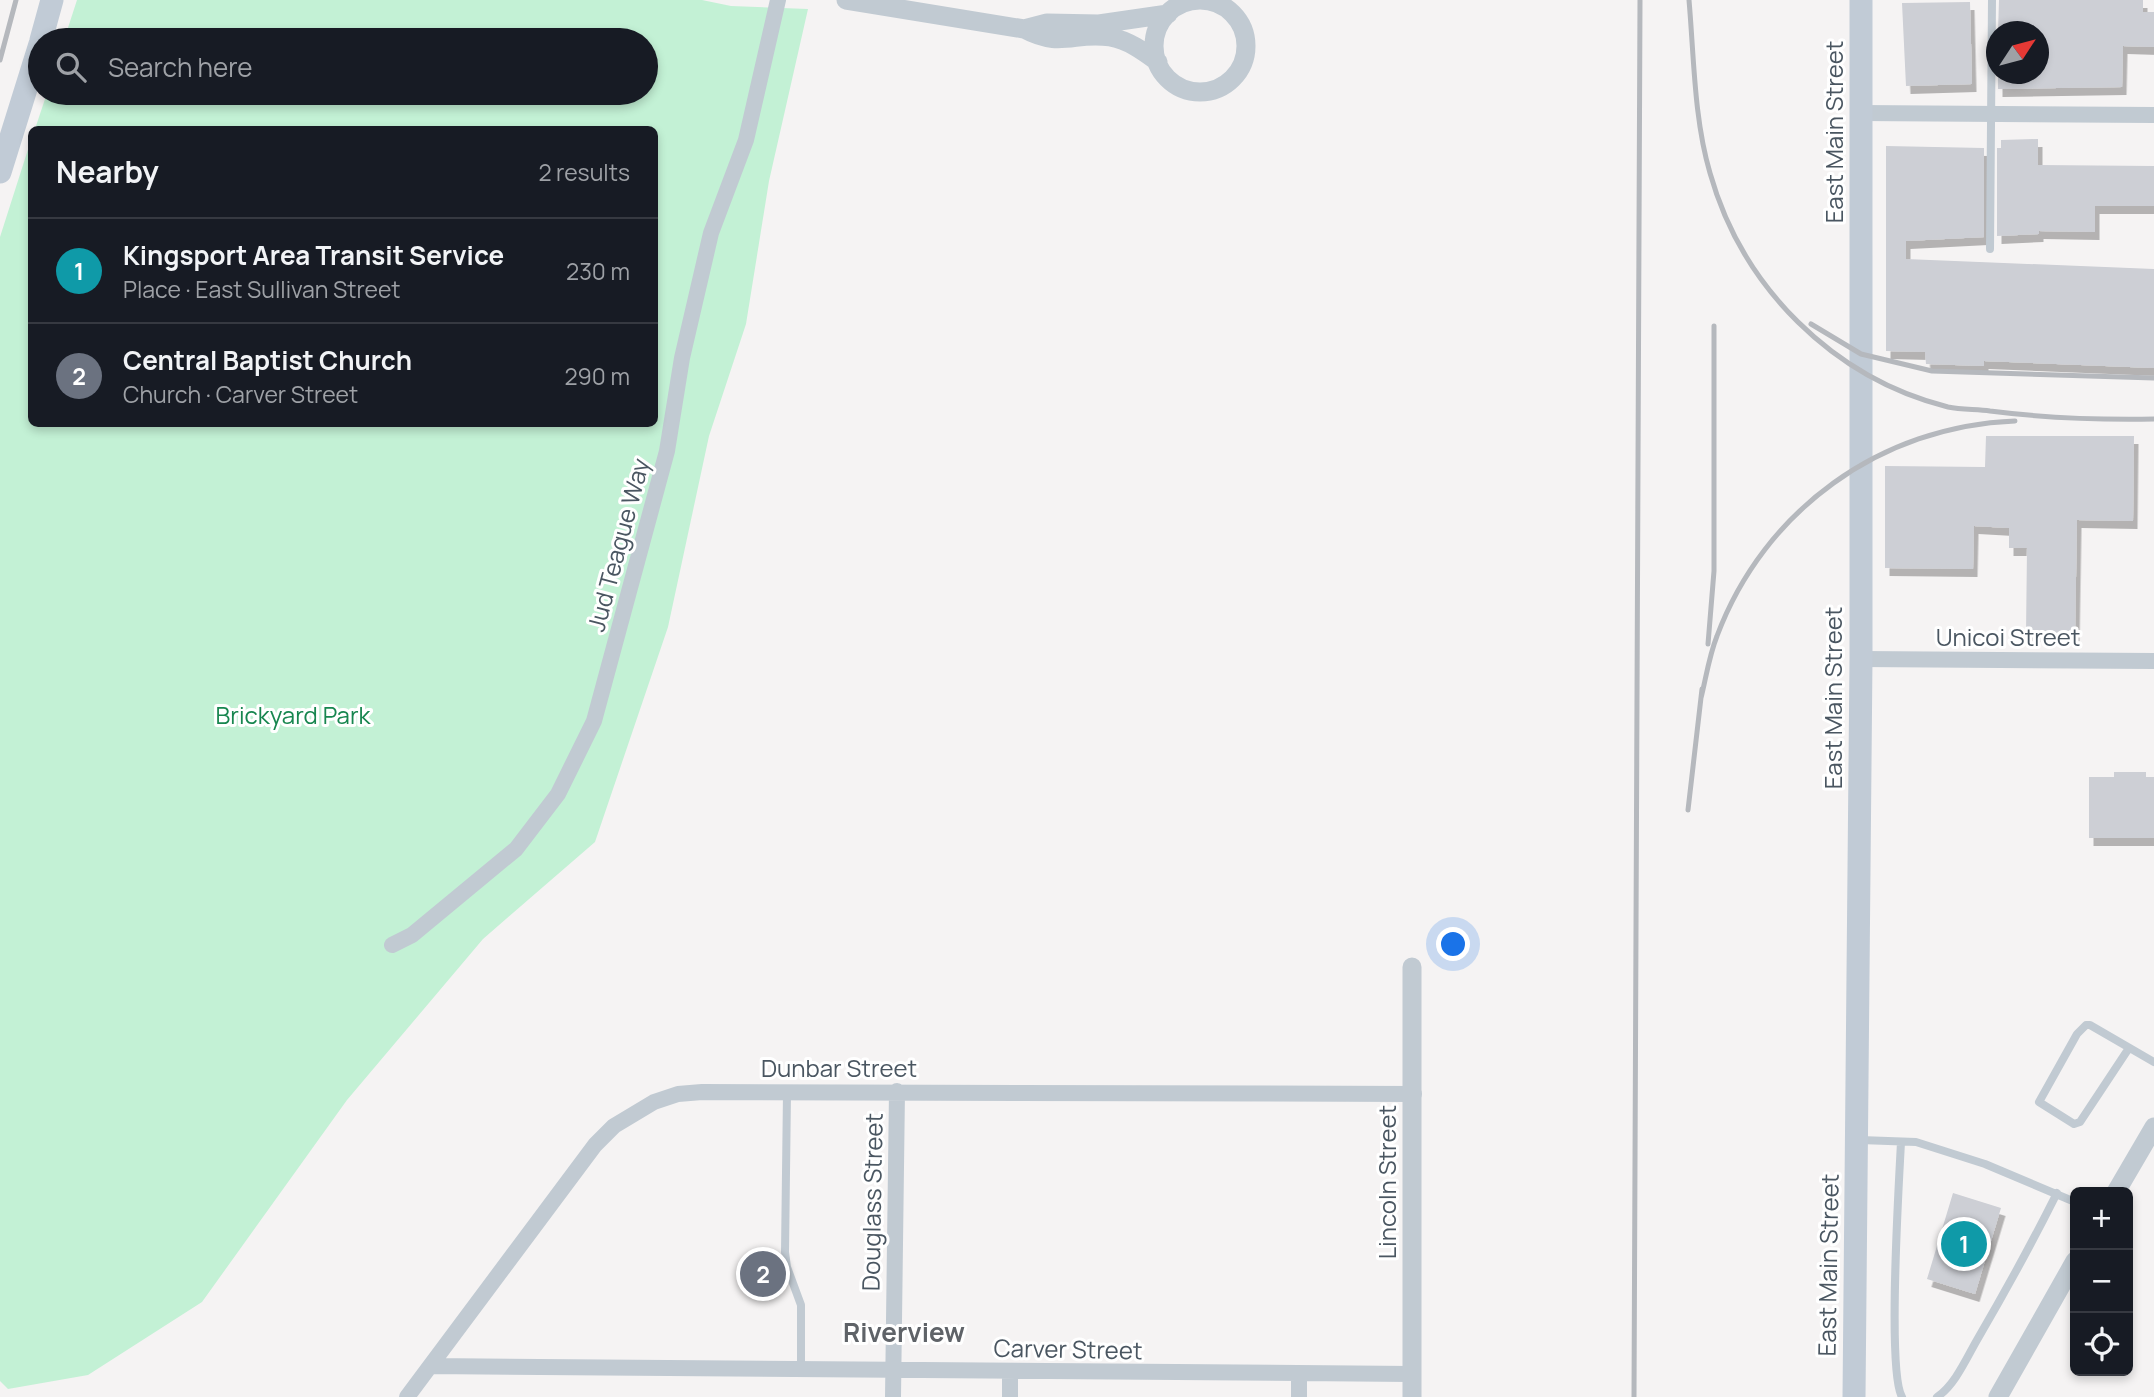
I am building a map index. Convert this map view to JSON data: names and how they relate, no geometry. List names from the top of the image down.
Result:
{
  "streets": {
    "main road": ["East Main Street"],
    "street": [
      "Jud Teague Way",
      "Unicoi Street",
      "Dunbar Street",
      "Lincoln Street",
      "Douglass Street",
      "Carver Street"
    ]
  },
  "crossings": [
    ["East Main Street", "Unicoi Street"],
    ["Dunbar Street", "Lincoln Street"],
    ["Dunbar Street", "Douglass Street"],
    ["Dunbar Street", "Carver Street"],
    ["Lincoln Street", "Carver Street"],
    ["Douglass Street", "Carver Street"]
  ],
  "districts": ["Riverview"],
  "parks": ["Brickyard Park"],
  "north": "top right",
  "page": {
    "search": "Search here",
    "heading": ["Nearby", "2 results"],
    "list": [
      {
        "mark": "1",
        "name": "Kingsport Area Transit Service",
        "note": "Place · East Sullivan Street",
        "value": "230 m"
      },
      {
        "mark": "2",
        "name": "Central Baptist Church",
        "note": "Church · Carver Street",
        "value": "290 m"
      }
    ],
    "map_buttons": ["+", "−"],
    "pins": ["1", "2"]
  }
}
